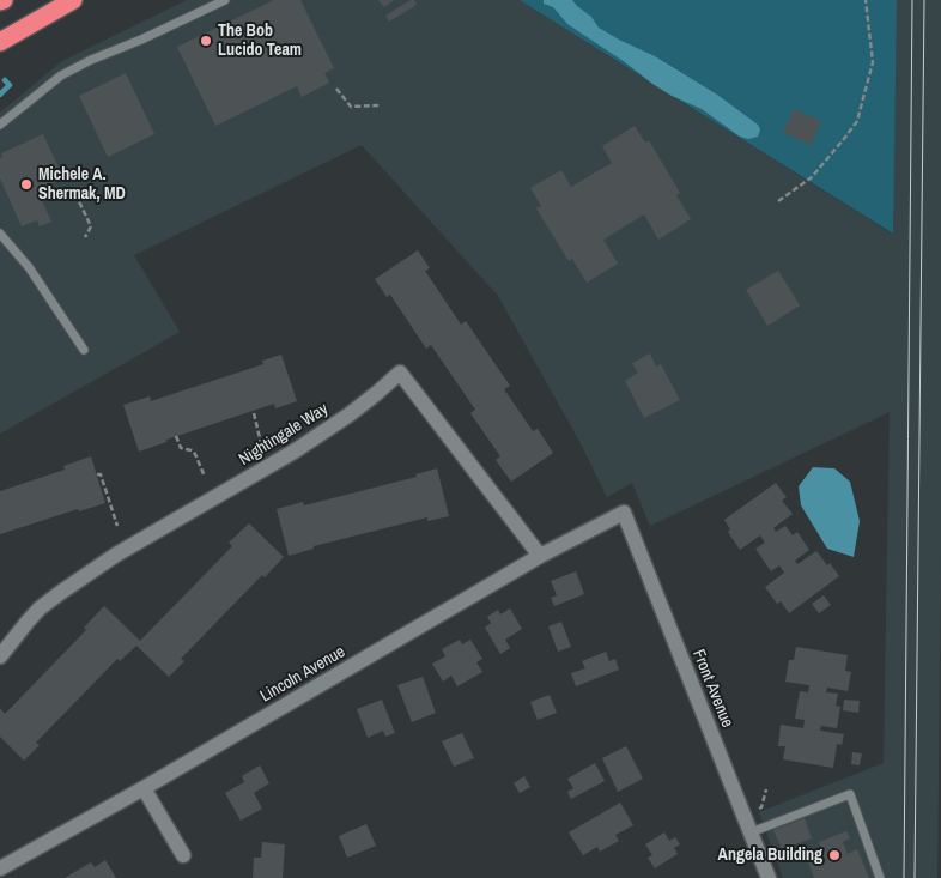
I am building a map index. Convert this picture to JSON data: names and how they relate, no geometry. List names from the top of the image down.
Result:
{
  "streets": {
    "street": ["Nightingale Way", "Lincoln Avenue", "Front Avenue"]
  },
  "crossings": [
    ["Nightingale Way", "Lincoln Avenue"],
    ["Lincoln Avenue", "Front Avenue"]
  ],
  "places": ["The Bob Lucido Team", "Michele A. Shermak, MD", "Angela Building"]
}
